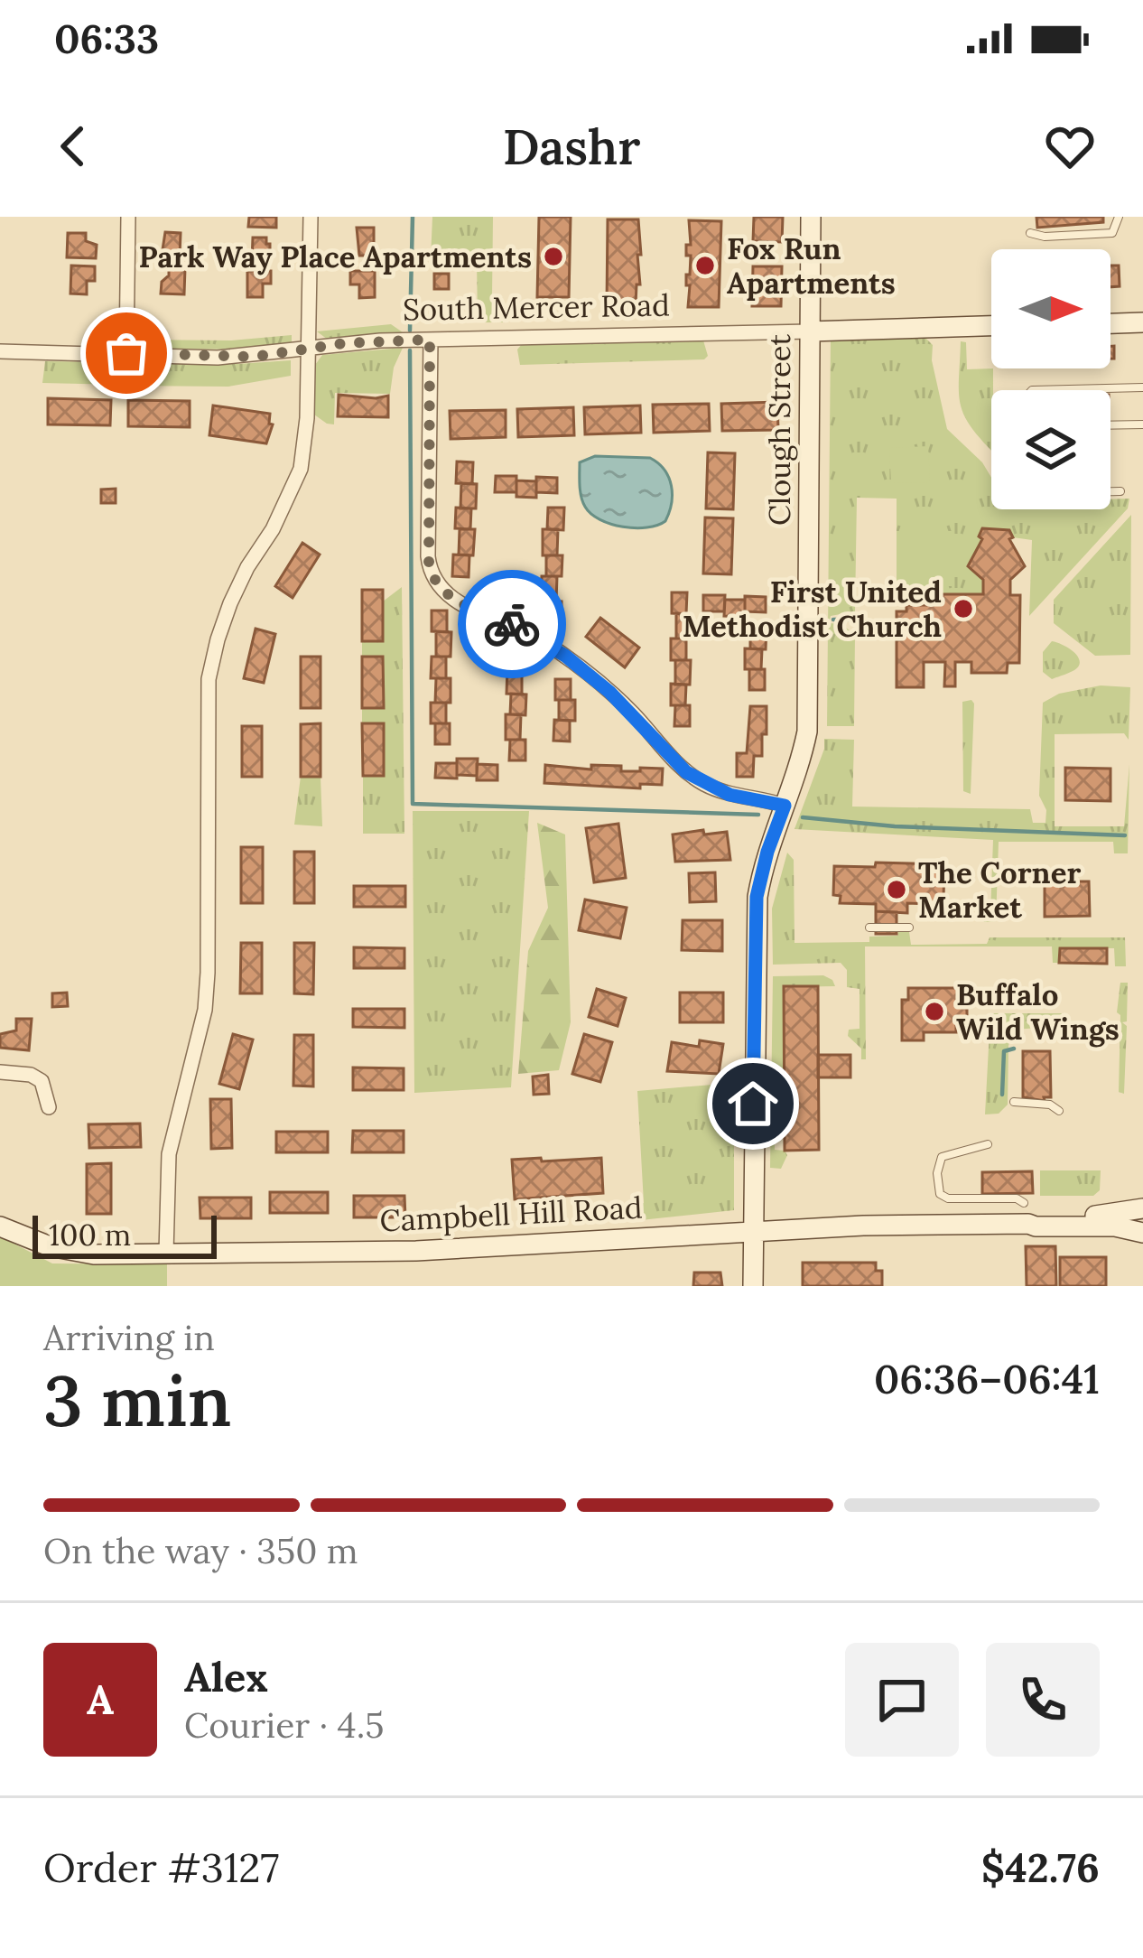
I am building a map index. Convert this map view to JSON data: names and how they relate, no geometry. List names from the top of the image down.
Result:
{
  "streets": {
    "street": ["South Mercer Road", "Clough Street", "Campbell Hill Road"]
  },
  "crossings": [
    ["South Mercer Road", "Clough Street"],
    ["Clough Street", "Campbell Hill Road"]
  ],
  "places": [
    "Park Way Place Apartments",
    "Fox Run Apartments",
    "First United Methodist Church",
    "The Corner Market",
    "Buffalo Wild Wings"
  ],
  "scale_bar": "100 m",
  "north": "right",
  "page": {
    "status": "06:33",
    "header": "Dashr",
    "scale": "100 m",
    "heading": ["3 min", "Arriving in", "06:36–06:41"],
    "panel": [
      "Alex",
      "Courier · 4.5",
      "Order #3127",
      "$42.76"
    ],
    "bar": "On the way · 350 m",
    "round": "A"
  }
}
